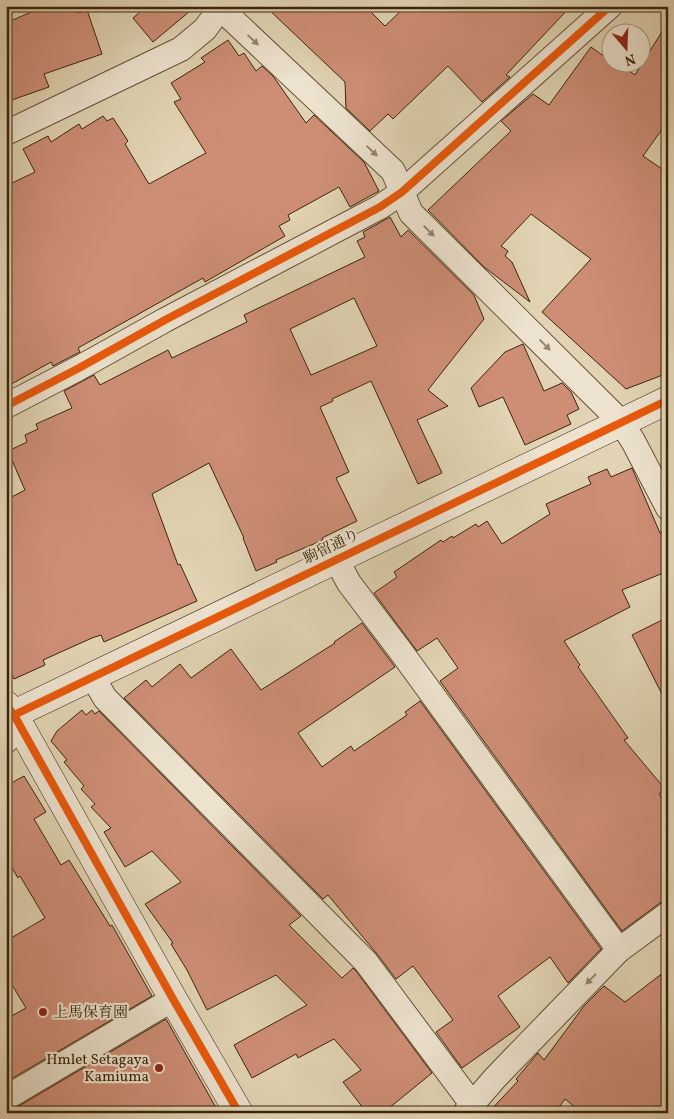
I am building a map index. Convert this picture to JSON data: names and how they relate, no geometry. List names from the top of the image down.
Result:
{
  "streets": {
    "street": ["駒留通り"]
  },
  "places": ["上馬保育園", "Hmlet Setagaya Kamiuma"],
  "north": "bottom"
}
